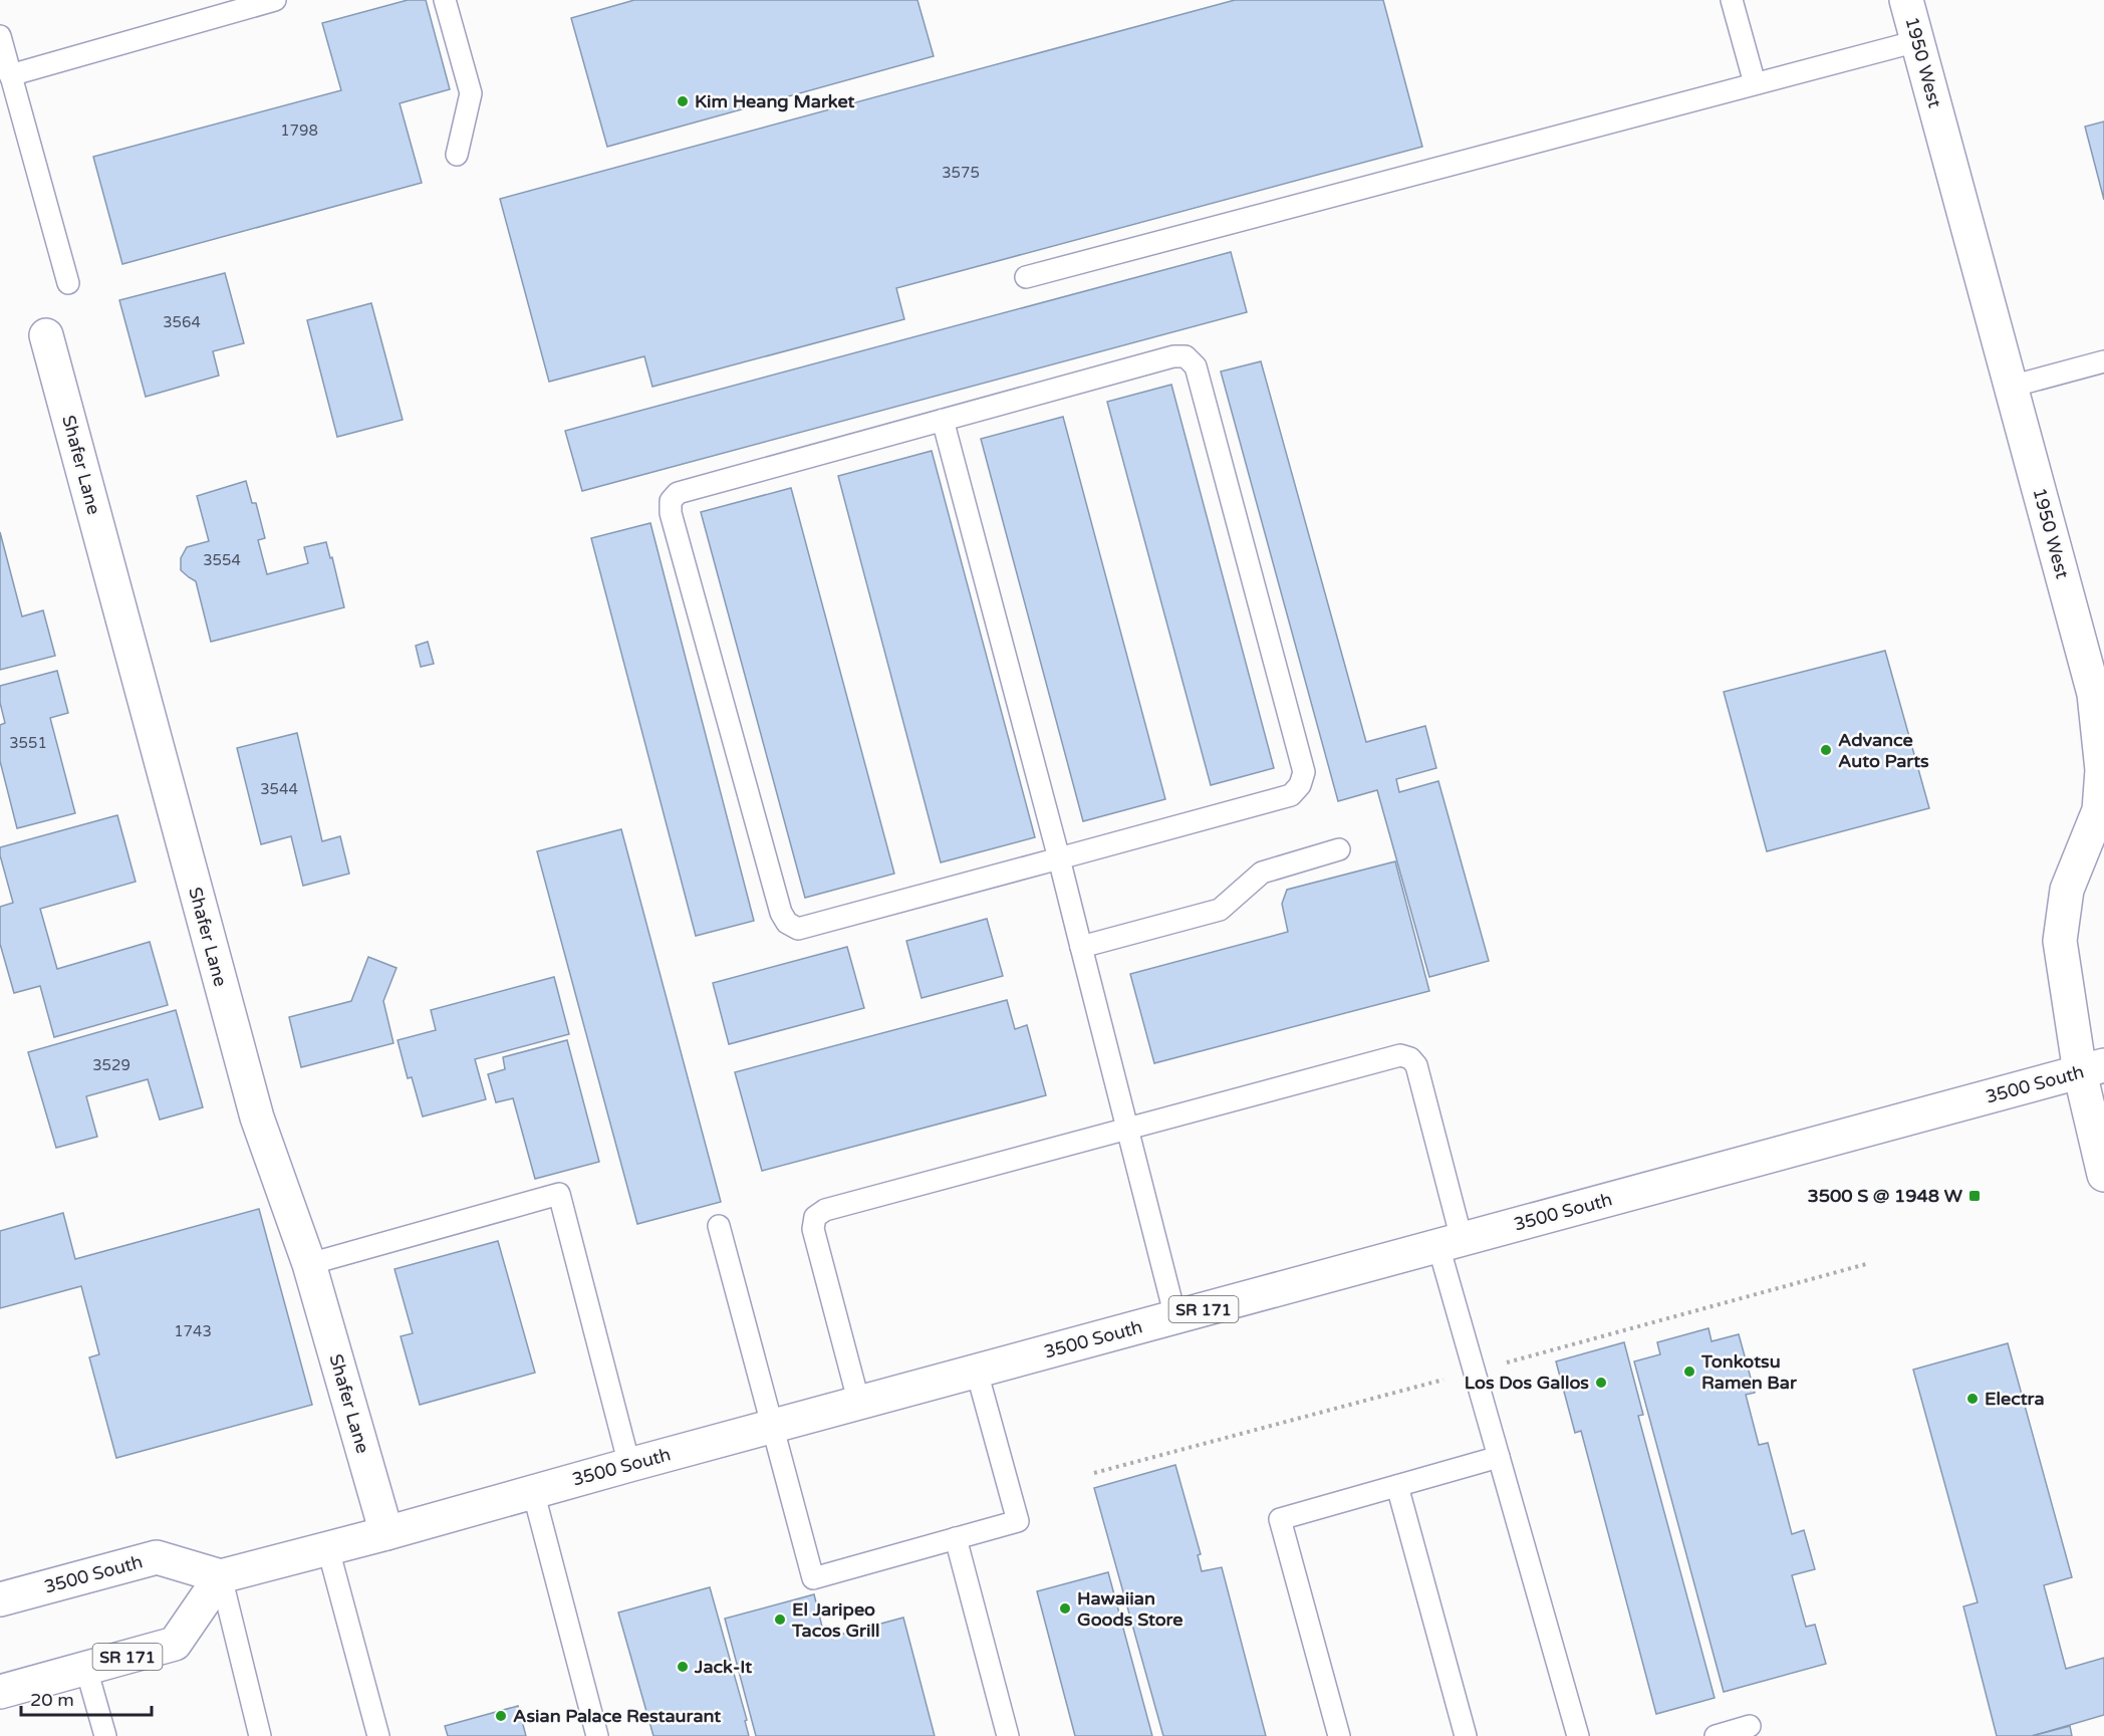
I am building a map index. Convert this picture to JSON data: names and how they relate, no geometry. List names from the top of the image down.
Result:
{
  "streets": {
    "street": [
      "1950 West",
      "Shafer Lane",
      "3500 South",
      "SR 171"
    ]
  },
  "crossings": [
    ["1950 West", "3500 South"],
    ["Shafer Lane", "3500 South"],
    ["3500 South", "SR 171"]
  ],
  "places": {
    "other": [
      "Kim Heang Market",
      "Advance Auto Parts",
      "Tonkotsu Ramen Bar",
      "Los Dos Gallos",
      "Electra",
      "Hawaiian Goods Store",
      "El Jaripeo Tacos Grill",
      "Jack-It",
      "Asian Palace Restaurant"
    ],
    "transit": ["3500 S @ 1948 W"]
  },
  "house_numbers": [
    "1798",
    "3575",
    "3564",
    "3554",
    "3551",
    "3544",
    "3529",
    "1743"
  ],
  "scale_bar": "20 m"
}
